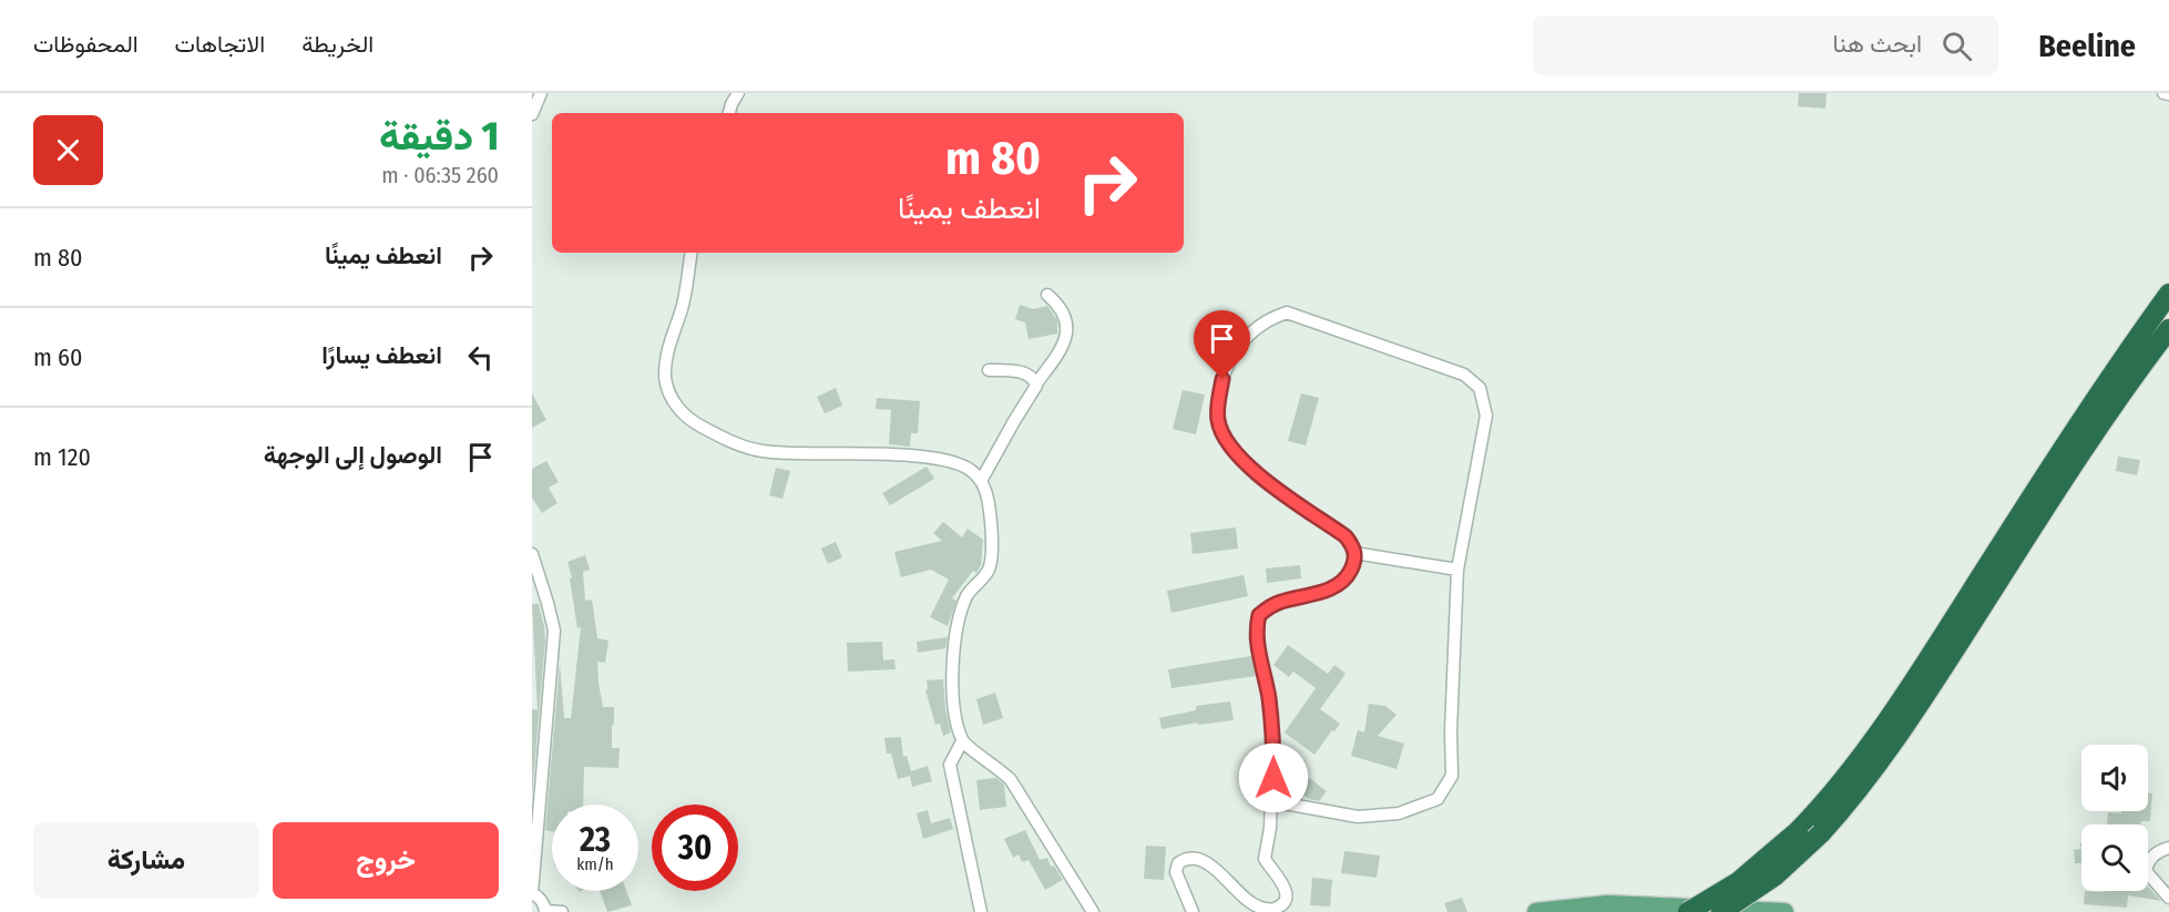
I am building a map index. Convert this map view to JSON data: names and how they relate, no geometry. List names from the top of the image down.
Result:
{
  "page": {
    "header": "Beeline",
    "search": "ابحث هنا",
    "nav": ["الخريطة", "الاتجاهات", "المحفوظات"],
    "heading": ["1 دقيقة", "260 m · 06:35"],
    "turn": ["80 m", "انعطف يمينًا"],
    "list": [
      {
        "name": "انعطف يمينًا",
        "value": "80 m"
      },
      {
        "name": "انعطف يسارًا",
        "value": "60 m"
      },
      {
        "name": "الوصول إلى الوجهة",
        "value": "120 m"
      }
    ],
    "speed": "23 km/h",
    "limit": "30",
    "buttons": ["خروج", "مشاركة"]
  }
}
